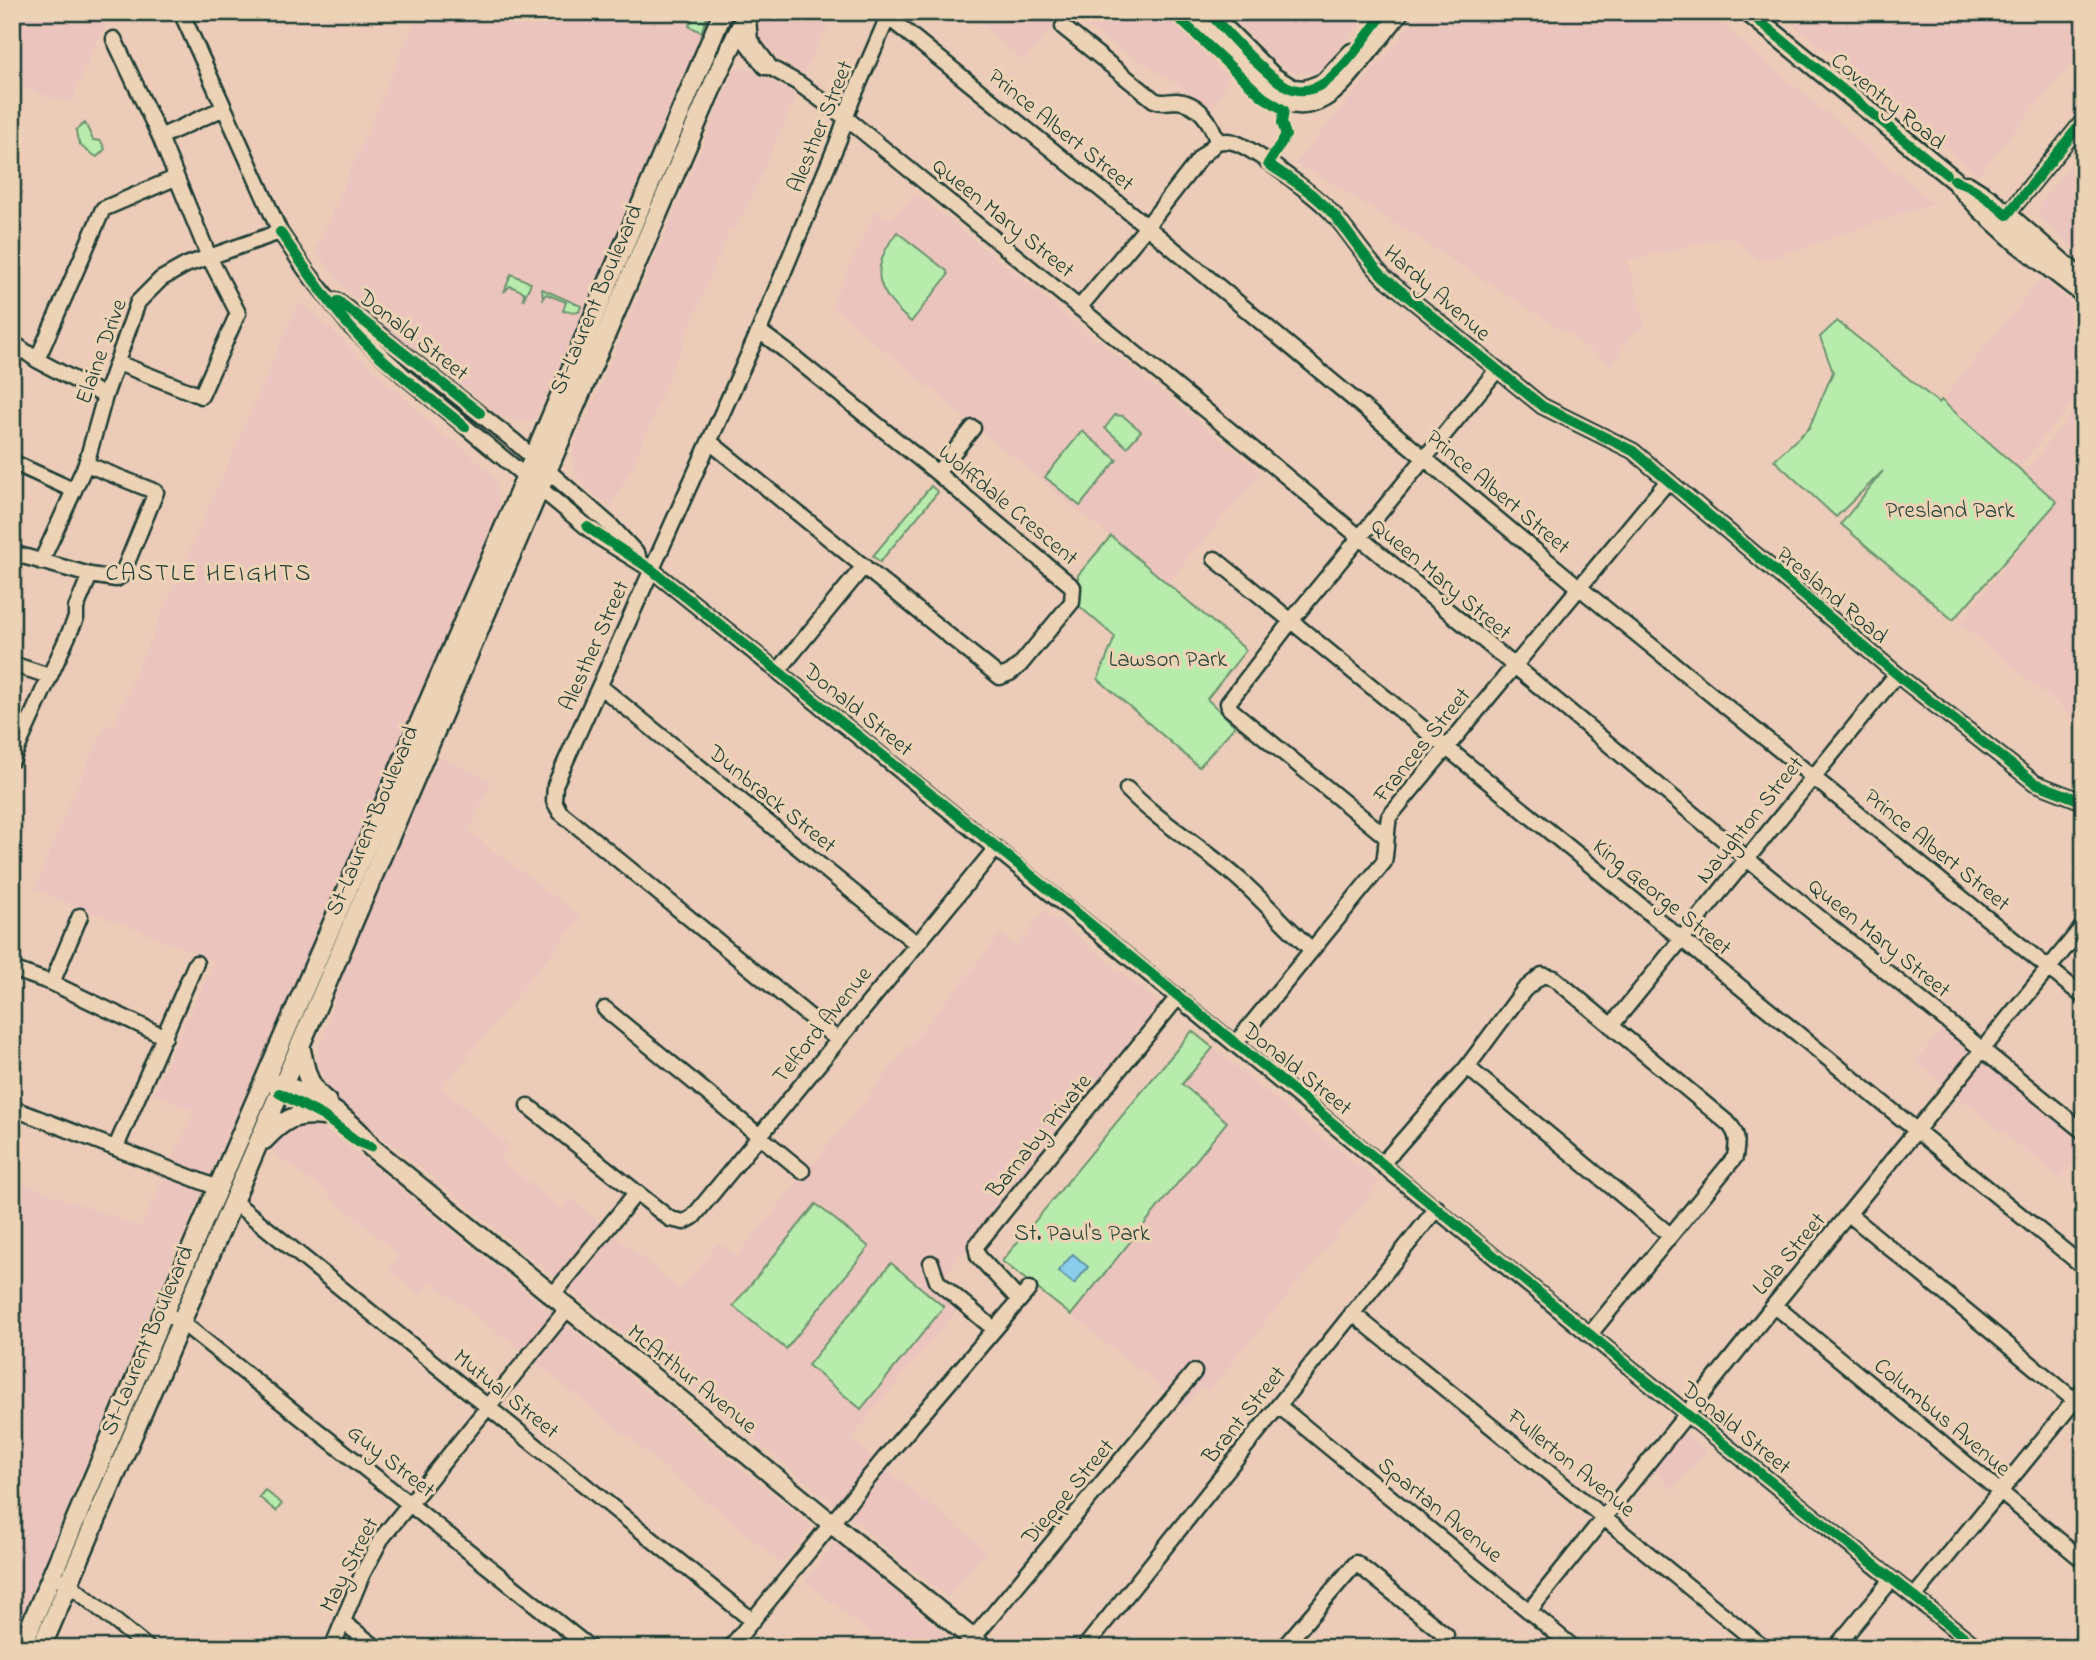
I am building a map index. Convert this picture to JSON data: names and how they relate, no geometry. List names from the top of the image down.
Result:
{
  "streets": {
    "main road": ["Coventry Road", "St-Laurent Boulevard", "McArthur Avenue"],
    "street": [
      "Alesther Street",
      "Prince Albert Street",
      "Queen Mary Street",
      "Hardy Avenue",
      "Donald Street",
      "Elaine Drive",
      "Wolffdale Crescent",
      "Presland Road",
      "Frances Street",
      "Dunbrack Street",
      "Naughton Street",
      "King George Street",
      "Telford Avenue",
      "Barnaby Private",
      "Lola Street",
      "Mutual Street",
      "Brant Street",
      "Columbus Avenue",
      "Guy Street",
      "Fullerton Avenue",
      "Dieppe Street",
      "Spartan Avenue",
      "May Street"
    ]
  },
  "crossings": [
    ["Alesther Street", "Prince Albert Street"],
    ["Alesther Street", "Queen Mary Street"],
    ["Alesther Street", "Donald Street"],
    ["Alesther Street", "Wolffdale Crescent"],
    ["Alesther Street", "Dunbrack Street"],
    ["Alesther Street", "Telford Avenue"],
    ["Prince Albert Street", "Frances Street"],
    ["Prince Albert Street", "Naughton Street"],
    ["Prince Albert Street", "Lola Street"],
    ["Queen Mary Street", "Frances Street"],
    ["Queen Mary Street", "Naughton Street"],
    ["Queen Mary Street", "Lola Street"],
    ["Hardy Avenue", "Presland Road"],
    ["St-Laurent Boulevard", "Donald Street"],
    ["St-Laurent Boulevard", "McArthur Avenue"],
    ["St-Laurent Boulevard", "Mutual Street"],
    ["St-Laurent Boulevard", "Guy Street"],
    ["Donald Street", "Elaine Drive"],
    ["Donald Street", "Frances Street"],
    ["Donald Street", "Telford Avenue"],
    ["Donald Street", "Barnaby Private"],
    ["Donald Street", "Lola Street"],
    ["Donald Street", "Brant Street"],
    ["Presland Road", "Frances Street"],
    ["Presland Road", "Naughton Street"],
    ["Frances Street", "King George Street"],
    ["Dunbrack Street", "Telford Avenue"],
    ["Naughton Street", "King George Street"],
    ["King George Street", "Lola Street"],
    ["Lola Street", "Columbus Avenue"],
    ["Lola Street", "Fullerton Avenue"],
    ["Lola Street", "Spartan Avenue"],
    ["McArthur Avenue", "Dieppe Street"],
    ["McArthur Avenue", "May Street"],
    ["Mutual Street", "May Street"],
    ["Brant Street", "Fullerton Avenue"],
    ["Brant Street", "Spartan Avenue"],
    ["Guy Street", "May Street"]
  ],
  "districts": ["CASTLE HEIGHTS"],
  "parks": ["Presland Park", "Lawson Park", "St. Paul's Park"]
}
